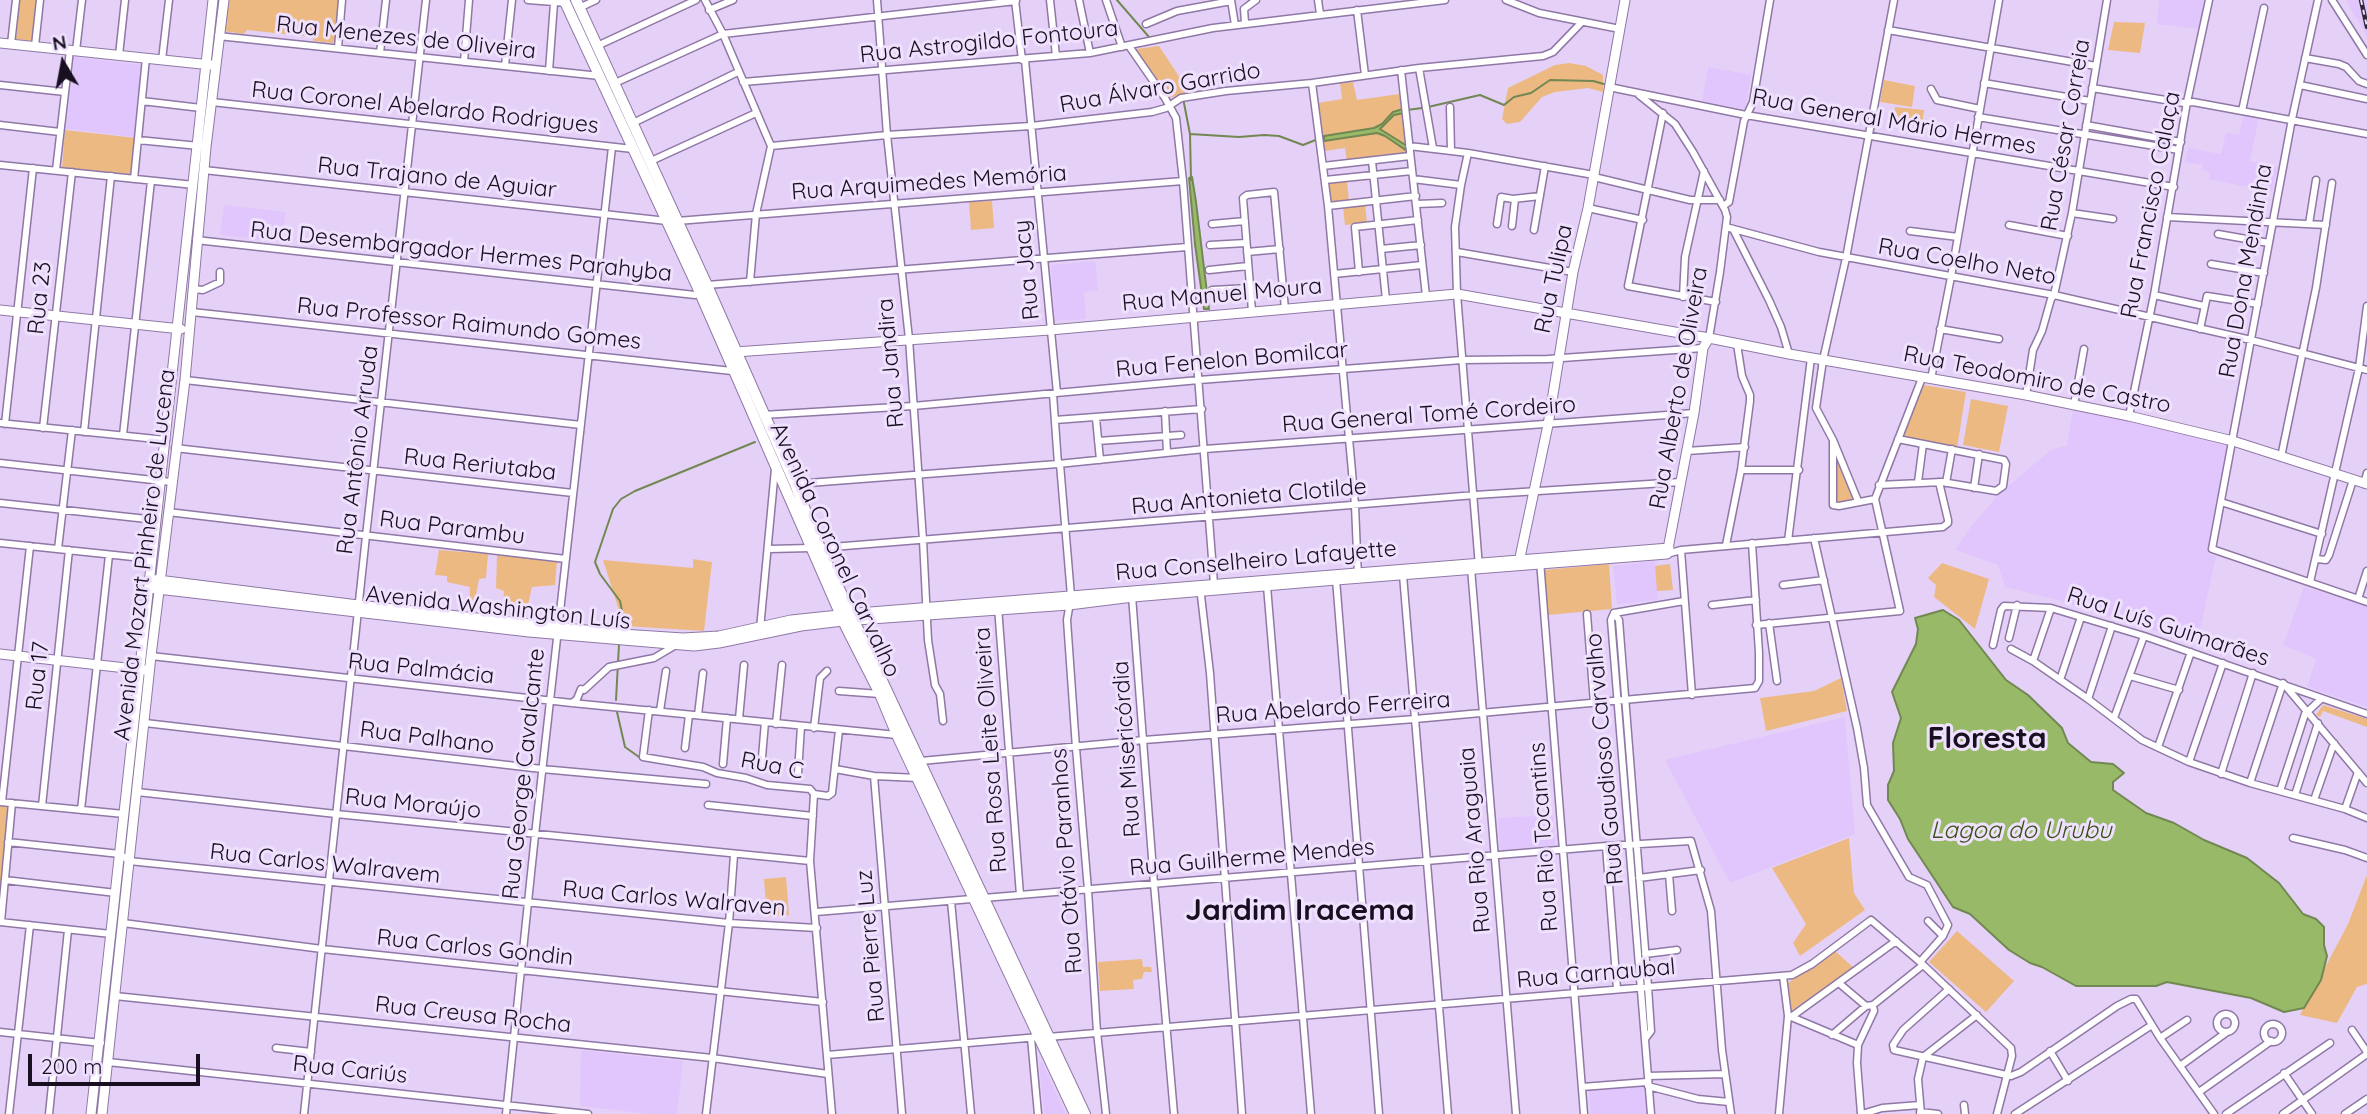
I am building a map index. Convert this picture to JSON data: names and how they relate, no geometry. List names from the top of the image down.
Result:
{
  "streets": {
    "main road": ["Avenida Coronel Carvalho"],
    "street": [
      "Rua Menezes de Oliveira",
      "Rua Astrogildo Fontoura",
      "Rua Álvaro Garrido",
      "Rua Coronel Abelardo Rodrigues",
      "Rua General Mário Hermes",
      "Rua César Correia",
      "Rua Trajano de Aguiar",
      "Rua Arquimedes Memória",
      "Rua Francisco Calaça",
      "Rua Desembargador Hermes Parahyba",
      "Rua Coelho Neto",
      "Rua Jacy",
      "Rua Dona Mendinha",
      "Rua Tulipa",
      "Rua Manuel Moura",
      "Rua 23",
      "Rua Professor Raimundo Gomes",
      "Rua Fenelon Bomilcar",
      "Rua Jandira",
      "Rua Teodomiro de Castro",
      "Rua Alberto de Oliveira",
      "Rua General Tomé Cordeiro",
      "Rua Antônio Arruda",
      "Rua Reriutaba",
      "Rua Antonieta Clotilde",
      "Rua Parambu",
      "Avenida Mozart Pinheiro de Lucena",
      "Rua Conselheiro Lafayette",
      "Avenida Washington Luís",
      "Rua Luís Guimarães",
      "Rua Palmácia",
      "Rua 17",
      "Rua Abelardo Ferreira",
      "Rua Palhano",
      "Rua Misericórdia",
      "Rua Rosa Leite Oliveira",
      "Rua Gaudioso Carvalho",
      "Rua C",
      "Rua George Cavalcante",
      "Rua Moraújo",
      "Rua Rio Tocantins",
      "Rua Rio Araguaia",
      "Rua Guilherme Mendes",
      "Rua Otávio Paranhos",
      "Rua Carlos Walravem",
      "Rua Carlos Walraven",
      "Rua Pierre Luz",
      "Rua Carlos Gondin",
      "Rua Carnaubal",
      "Rua Creusa Rocha",
      "Rua Cariús"
    ]
  },
  "crossings": [
    ["Rua Menezes de Oliveira", "Rua Antônio Arruda"],
    ["Rua Menezes de Oliveira", "Avenida Coronel Carvalho"],
    ["Rua Menezes de Oliveira", "Avenida Mozart Pinheiro de Lucena"],
    ["Rua Astrogildo Fontoura", "Rua Jacy"],
    ["Rua Astrogildo Fontoura", "Rua Jandira"],
    ["Rua Álvaro Garrido", "Rua Jacy"],
    ["Rua Álvaro Garrido", "Rua Jandira"],
    ["Rua Coronel Abelardo Rodrigues", "Rua Antônio Arruda"],
    ["Rua Coronel Abelardo Rodrigues", "Avenida Coronel Carvalho"],
    ["Rua Coronel Abelardo Rodrigues", "Avenida Mozart Pinheiro de Lucena"],
    ["Rua Coronel Abelardo Rodrigues", "Rua George Cavalcante"],
    ["Rua General Mário Hermes", "Rua César Correia"],
    ["Rua General Mário Hermes", "Rua Francisco Calaça"],
    ["Rua General Mário Hermes", "Rua Tulipa"],
    ["Rua César Correia", "Rua Coelho Neto"],
    ["Rua César Correia", "Rua Teodomiro de Castro"],
    ["Rua Trajano de Aguiar", "Rua Arquimedes Memória"],
    ["Rua Trajano de Aguiar", "Rua Antônio Arruda"],
    ["Rua Trajano de Aguiar", "Avenida Coronel Carvalho"],
    ["Rua Trajano de Aguiar", "Avenida Mozart Pinheiro de Lucena"],
    ["Rua Trajano de Aguiar", "Rua George Cavalcante"],
    ["Rua Arquimedes Memória", "Rua Jacy"],
    ["Rua Arquimedes Memória", "Rua Jandira"],
    ["Rua Arquimedes Memória", "Avenida Coronel Carvalho"],
    ["Rua Francisco Calaça", "Rua Coelho Neto"],
    ["Rua Francisco Calaça", "Rua Teodomiro de Castro"],
    ["Rua Desembargador Hermes Parahyba", "Rua Jacy"],
    ["Rua Desembargador Hermes Parahyba", "Rua Jandira"],
    ["Rua Desembargador Hermes Parahyba", "Rua Antônio Arruda"],
    ["Rua Desembargador Hermes Parahyba", "Avenida Coronel Carvalho"],
    ["Rua Desembargador Hermes Parahyba", "Avenida Mozart Pinheiro de Lucena"],
    ["Rua Desembargador Hermes Parahyba", "Rua George Cavalcante"],
    ["Rua Coelho Neto", "Rua Dona Mendinha"],
    ["Rua Coelho Neto", "Rua Alberto de Oliveira"],
    ["Rua Jacy", "Rua Manuel Moura"],
    ["Rua Jacy", "Rua Fenelon Bomilcar"],
    ["Rua Jacy", "Rua General Tomé Cordeiro"],
    ["Rua Jacy", "Rua Antonieta Clotilde"],
    ["Rua Jacy", "Rua Conselheiro Lafayette"],
    ["Rua Jacy", "Rua Otávio Paranhos"],
    ["Rua Dona Mendinha", "Rua Teodomiro de Castro"],
    ["Rua Tulipa", "Rua Manuel Moura"],
    ["Rua Tulipa", "Rua Fenelon Bomilcar"],
    ["Rua Tulipa", "Rua General Tomé Cordeiro"],
    ["Rua Tulipa", "Rua Antonieta Clotilde"],
    ["Rua Tulipa", "Rua Conselheiro Lafayette"],
    ["Rua Manuel Moura", "Rua Jandira"],
    ["Rua Manuel Moura", "Rua Teodomiro de Castro"],
    ["Rua Manuel Moura", "Rua Alberto de Oliveira"],
    ["Rua Manuel Moura", "Avenida Coronel Carvalho"],
    ["Rua Manuel Moura", "Rua Rio Araguaia"],
    ["Rua Professor Raimundo Gomes", "Rua Antônio Arruda"],
    ["Rua Professor Raimundo Gomes", "Avenida Coronel Carvalho"],
    ["Rua Professor Raimundo Gomes", "Avenida Mozart Pinheiro de Lucena"],
    ["Rua Professor Raimundo Gomes", "Rua George Cavalcante"],
    ["Rua Fenelon Bomilcar", "Rua Jandira"],
    ["Rua Fenelon Bomilcar", "Rua Alberto de Oliveira"],
    ["Rua Fenelon Bomilcar", "Avenida Coronel Carvalho"],
    ["Rua Fenelon Bomilcar", "Rua Rio Araguaia"],
    ["Rua Jandira", "Rua General Tomé Cordeiro"],
    ["Rua Jandira", "Rua Antonieta Clotilde"],
    ["Rua Jandira", "Rua Conselheiro Lafayette"],
    ["Rua Teodomiro de Castro", "Rua Alberto de Oliveira"],
    ["Rua Alberto de Oliveira", "Rua General Tomé Cordeiro"],
    ["Rua Alberto de Oliveira", "Rua Antonieta Clotilde"],
    ["Rua Alberto de Oliveira", "Rua Conselheiro Lafayette"],
    ["Rua General Tomé Cordeiro", "Avenida Coronel Carvalho"],
    ["Rua General Tomé Cordeiro", "Rua Rio Araguaia"],
    ["Rua Antônio Arruda", "Rua Reriutaba"],
    ["Rua Antônio Arruda", "Rua Parambu"],
    ["Rua Antônio Arruda", "Avenida Washington Luís"],
    ["Rua Antônio Arruda", "Rua Palmácia"],
    ["Rua Antônio Arruda", "Rua Palhano"],
    ["Rua Antônio Arruda", "Rua Moraújo"],
    ["Rua Antônio Arruda", "Rua Carlos Walravem"],
    ["Rua Antônio Arruda", "Rua Carlos Gondin"],
    ["Rua Antônio Arruda", "Rua Creusa Rocha"],
    ["Rua Antônio Arruda", "Rua Cariús"],
    ["Rua Reriutaba", "Avenida Mozart Pinheiro de Lucena"],
    ["Rua Reriutaba", "Rua George Cavalcante"],
    ["Rua Antonieta Clotilde", "Avenida Coronel Carvalho"],
    ["Rua Antonieta Clotilde", "Rua Rio Araguaia"],
    ["Rua Parambu", "Avenida Mozart Pinheiro de Lucena"],
    ["Rua Parambu", "Rua George Cavalcante"],
    ["Avenida Coronel Carvalho", "Rua Conselheiro Lafayette"],
    ["Avenida Coronel Carvalho", "Avenida Washington Luís"],
    ["Avenida Coronel Carvalho", "Rua Palmácia"],
    ["Avenida Coronel Carvalho", "Rua Abelardo Ferreira"],
    ["Avenida Coronel Carvalho", "Rua Guilherme Mendes"],
    ["Avenida Coronel Carvalho", "Rua Carnaubal"],
    ["Avenida Mozart Pinheiro de Lucena", "Avenida Washington Luís"],
    ["Avenida Mozart Pinheiro de Lucena", "Rua Palmácia"],
    ["Avenida Mozart Pinheiro de Lucena", "Rua Palhano"],
    ["Avenida Mozart Pinheiro de Lucena", "Rua Moraújo"],
    ["Avenida Mozart Pinheiro de Lucena", "Rua Carlos Walravem"],
    ["Avenida Mozart Pinheiro de Lucena", "Rua Carlos Gondin"],
    ["Avenida Mozart Pinheiro de Lucena", "Rua Creusa Rocha"],
    ["Avenida Mozart Pinheiro de Lucena", "Rua Cariús"],
    ["Rua Conselheiro Lafayette", "Avenida Washington Luís"],
    ["Rua Conselheiro Lafayette", "Rua Misericórdia"],
    ["Rua Conselheiro Lafayette", "Rua Rosa Leite Oliveira"],
    ["Rua Conselheiro Lafayette", "Rua Rio Tocantins"],
    ["Rua Conselheiro Lafayette", "Rua Rio Araguaia"],
    ["Rua Conselheiro Lafayette", "Rua Otávio Paranhos"],
    ["Avenida Washington Luís", "Rua George Cavalcante"],
    ["Rua Palmácia", "Rua C"],
    ["Rua Palmácia", "Rua George Cavalcante"],
    ["Rua Abelardo Ferreira", "Rua Misericórdia"],
    ["Rua Abelardo Ferreira", "Rua Rosa Leite Oliveira"],
    ["Rua Abelardo Ferreira", "Rua Gaudioso Carvalho"],
    ["Rua Abelardo Ferreira", "Rua Rio Tocantins"],
    ["Rua Abelardo Ferreira", "Rua Rio Araguaia"],
    ["Rua Abelardo Ferreira", "Rua Otávio Paranhos"],
    ["Rua Palhano", "Rua George Cavalcante"],
    ["Rua Misericórdia", "Rua Guilherme Mendes"],
    ["Rua Misericórdia", "Rua Carnaubal"],
    ["Rua Rosa Leite Oliveira", "Rua Guilherme Mendes"],
    ["Rua Gaudioso Carvalho", "Rua Guilherme Mendes"],
    ["Rua Gaudioso Carvalho", "Rua Carnaubal"],
    ["Rua George Cavalcante", "Rua Moraújo"],
    ["Rua George Cavalcante", "Rua Carlos Walravem"],
    ["Rua George Cavalcante", "Rua Carlos Walraven"],
    ["Rua George Cavalcante", "Rua Carlos Gondin"],
    ["Rua George Cavalcante", "Rua Creusa Rocha"],
    ["Rua George Cavalcante", "Rua Cariús"],
    ["Rua Rio Tocantins", "Rua Guilherme Mendes"],
    ["Rua Rio Tocantins", "Rua Carnaubal"],
    ["Rua Rio Araguaia", "Rua Guilherme Mendes"],
    ["Rua Rio Araguaia", "Rua Carnaubal"],
    ["Rua Guilherme Mendes", "Rua Otávio Paranhos"],
    ["Rua Guilherme Mendes", "Rua Pierre Luz"],
    ["Rua Otávio Paranhos", "Rua Carnaubal"],
    ["Rua Carlos Walravem", "Rua Carlos Walraven"],
    ["Rua Pierre Luz", "Rua Carnaubal"]
  ],
  "districts": ["Floresta", "Jardim Iracema"],
  "water": ["Lagoa do Urubu"],
  "scale_bar": "200 m",
  "north": "top"
}
